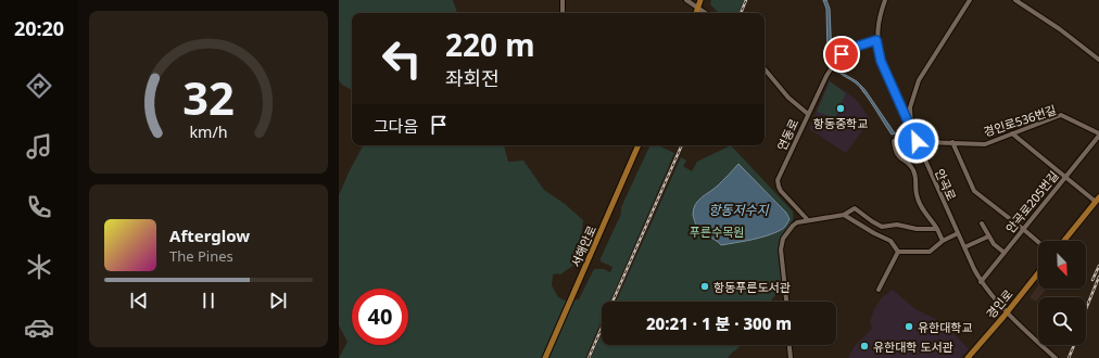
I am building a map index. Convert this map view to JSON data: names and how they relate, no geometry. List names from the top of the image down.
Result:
{
  "streets": {
    "main road": ["서해안로", "경인로"],
    "street": [
      "경인로536번길",
      "연동로",
      "안곡로",
      "안곡로205번길"
    ]
  },
  "crossings": [
    ["경인로536번길", "안곡로"],
    ["경인로536번길", "안곡로205번길"],
    ["안곡로", "안곡로205번길"],
    ["안곡로", "경인로"]
  ],
  "water": ["항동저수지"],
  "parks": ["푸른수목원"],
  "places": [
    "항동중학교",
    "항동푸른도서관",
    "유한대학교",
    "유한대학 도서관"
  ],
  "north": "bottom right",
  "page": {
    "tabs": "20:20",
    "turn": ["220 m", "좌회전"],
    "then": "그다음",
    "song": ["Afterglow", "The Pines"],
    "limit": "40",
    "trip": "20:21 · 1 분 · 300 m",
    "gauge": ["32", "km/h"]
  }
}
